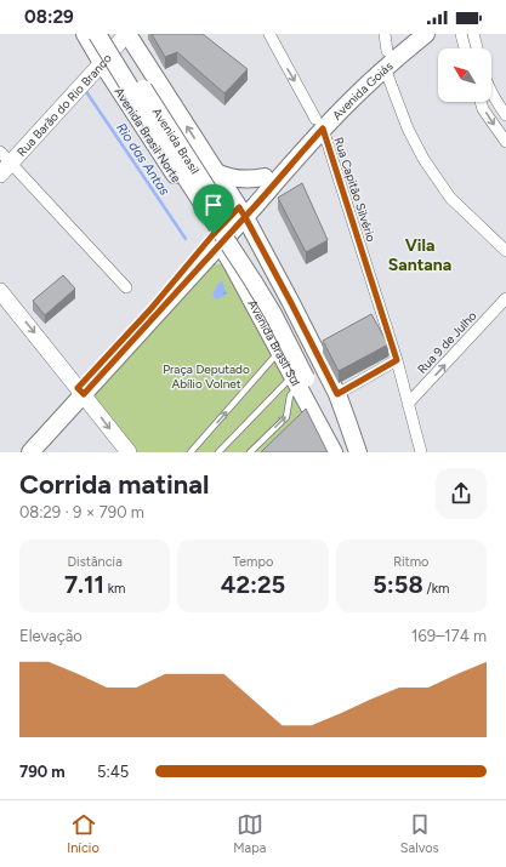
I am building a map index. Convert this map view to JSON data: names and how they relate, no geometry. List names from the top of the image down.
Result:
{
  "streets": {
    "main road": [
      "Avenida Goiás",
      "Rua Barão do Rio Branco",
      "Avenida Brasil Norte",
      "Avenida Brasil",
      "Avenida Brasil Sul"
    ],
    "street": ["Rua Capitão Silvério", "Rua 9 de Julho"]
  },
  "crossings": [
    ["Avenida Goiás", "Avenida Brasil Norte"],
    ["Avenida Goiás", "Rua Capitão Silvério"],
    ["Avenida Goiás", "Avenida Brasil Sul"],
    ["Rua Barão do Rio Branco", "Avenida Brasil Norte"],
    ["Avenida Brasil Norte", "Avenida Brasil Sul"],
    ["Avenida Brasil", "Avenida Brasil Sul"],
    ["Rua Capitão Silvério", "Rua 9 de Julho"]
  ],
  "one_way": ["Rua 9 de Julho"],
  "districts": ["Vila Santana"],
  "water": ["Rio das Antas"],
  "parks": ["Praça Deputado Abílio Volnet"],
  "north": "top left",
  "page": {
    "status": "08:29",
    "heading": ["Corrida matinal", "08:29 · 9 × 790 m"],
    "stats": [
      ["Distância", "7.11 km"],
      ["Tempo", "42:25"],
      ["Ritmo", "5:58 /km"]
    ],
    "chart": ["Elevação", "169–174 m"],
    "list": [
      {
        "name": "790 m",
        "note": "5:45"
      }
    ],
    "tabs": ["Início", "Mapa", "Salvos"]
  }
}
